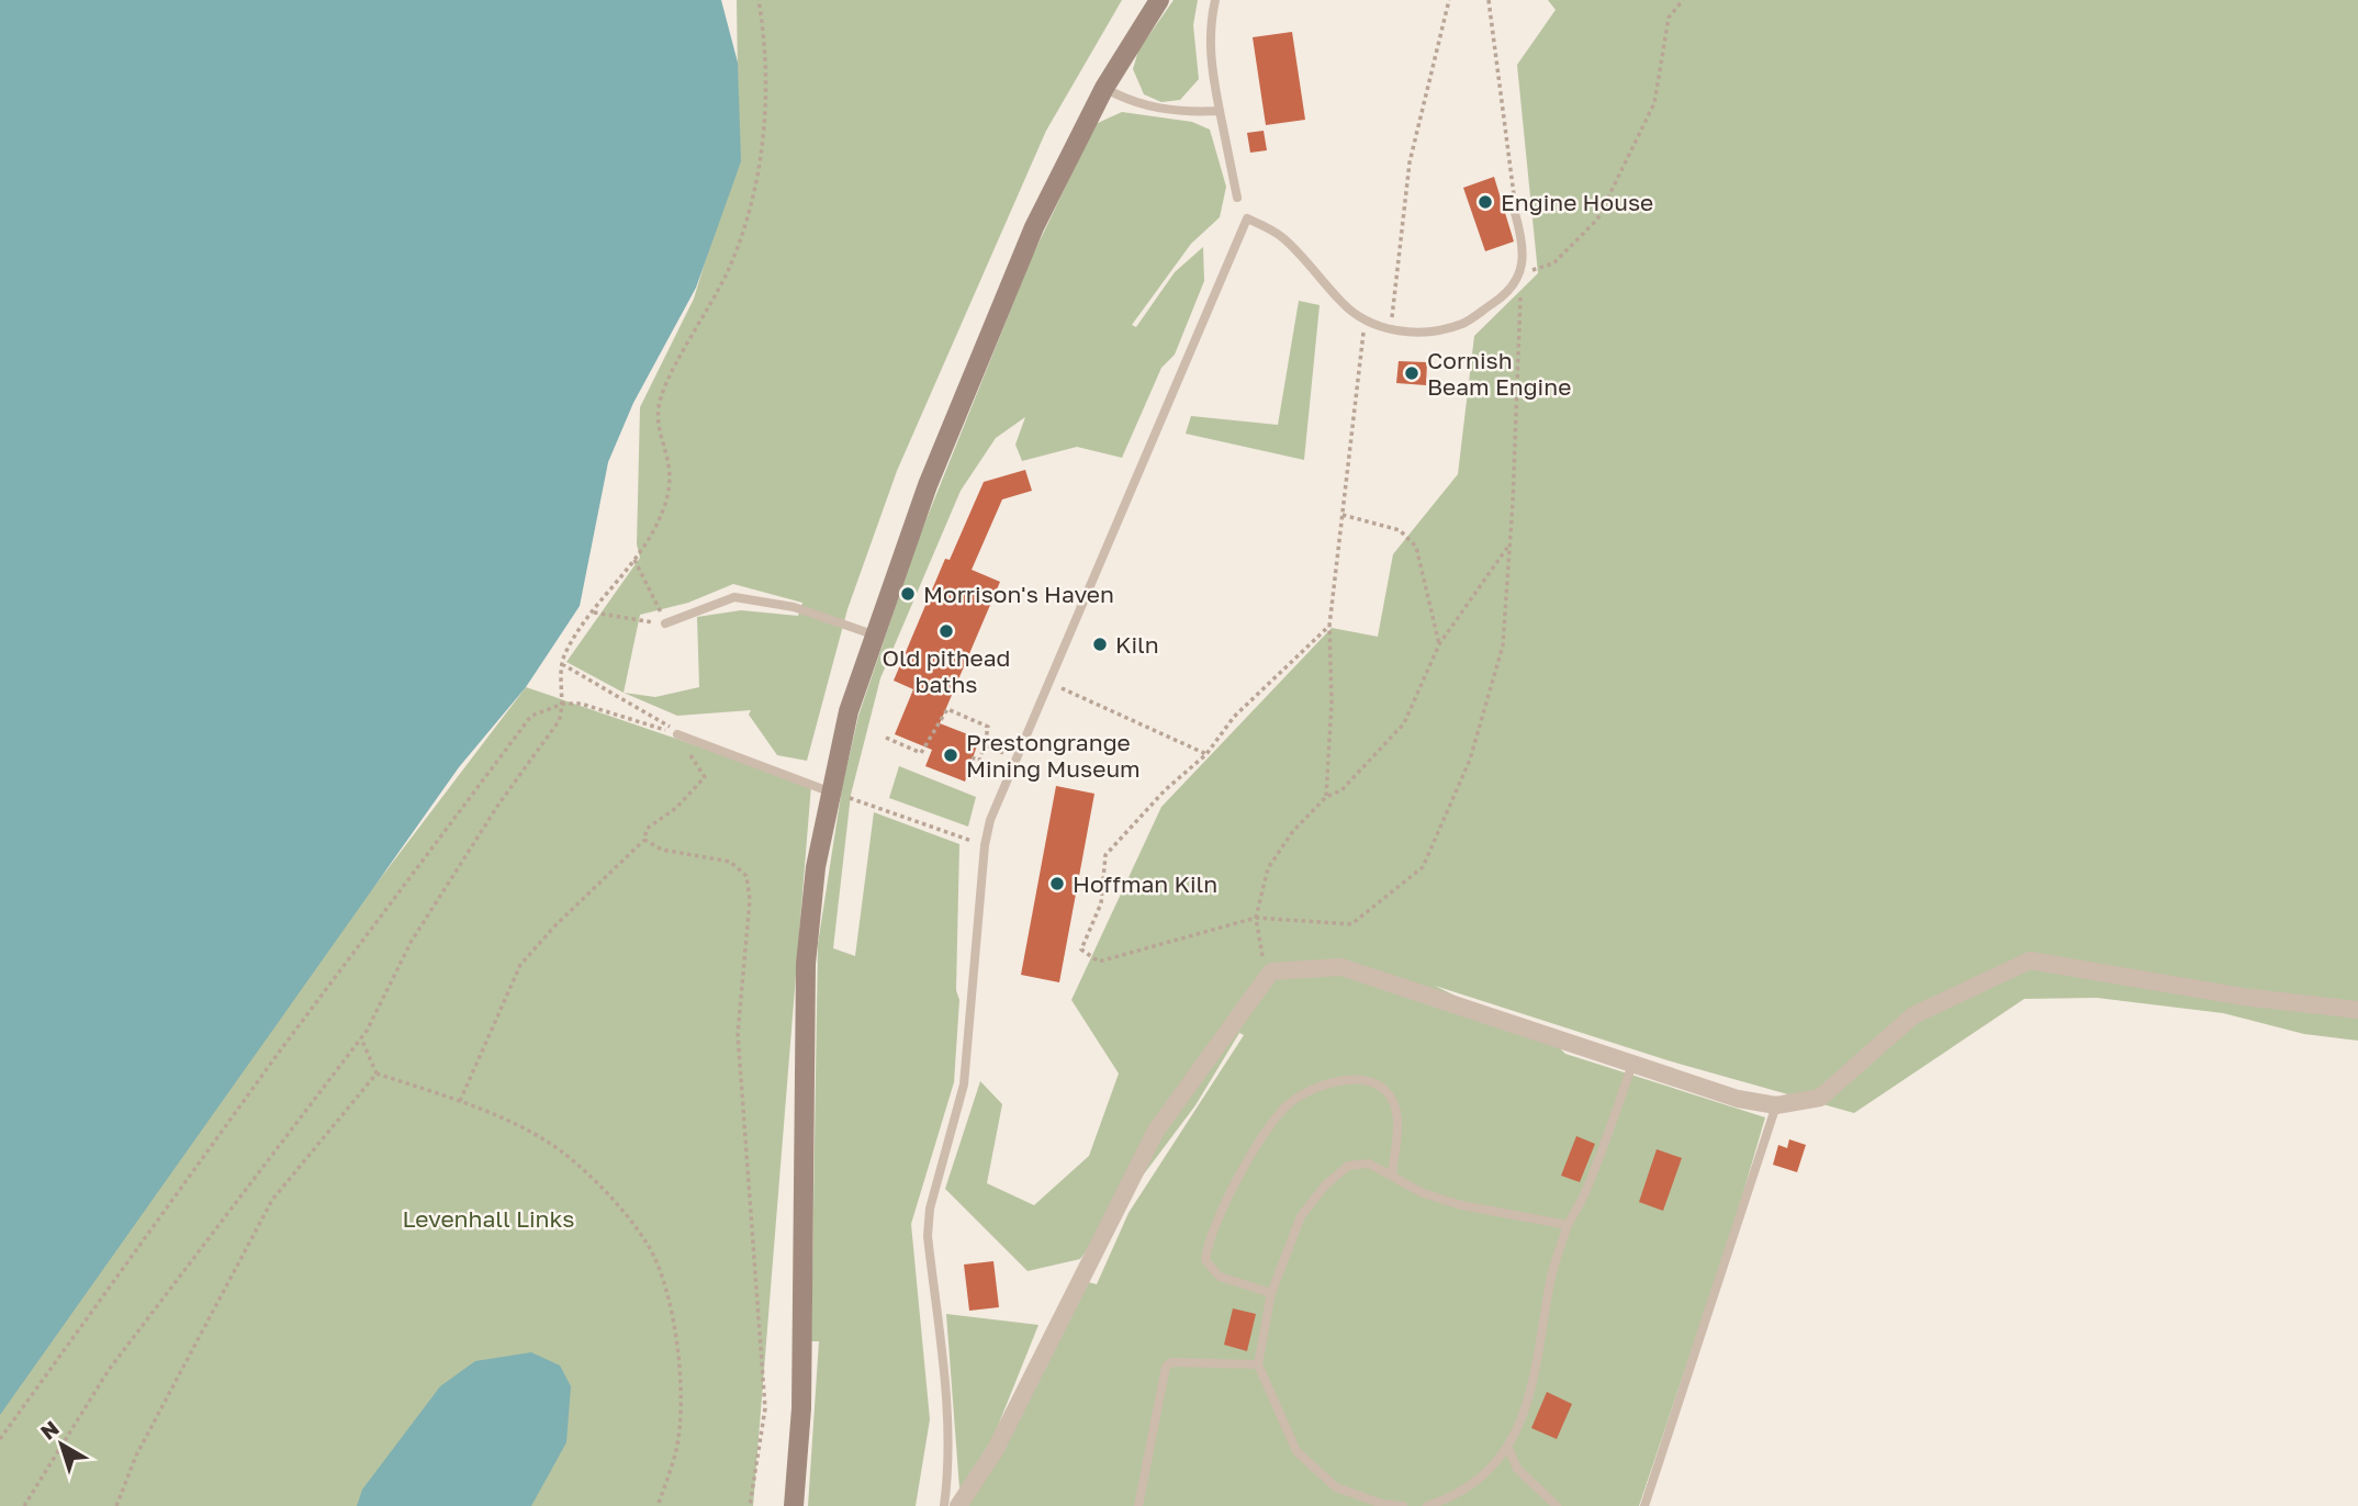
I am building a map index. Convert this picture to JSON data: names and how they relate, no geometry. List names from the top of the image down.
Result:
{
  "parks": ["Levenhall Links"],
  "places": [
    "Engine House",
    "Cornish Beam Engine",
    "Morrison's Haven",
    "Old pithead baths",
    "Kiln",
    "Prestongrange Mining Museum",
    "Hoffman Kiln"
  ],
  "north": "top left"
}
